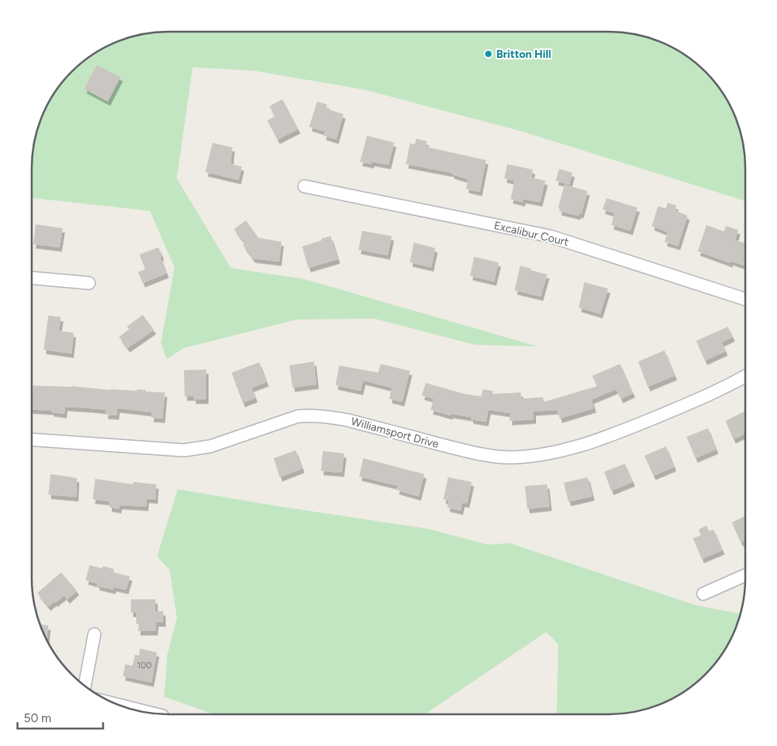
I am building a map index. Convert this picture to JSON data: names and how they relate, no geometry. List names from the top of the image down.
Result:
{
  "streets": {
    "street": ["Excalibur Court", "Williamsport Drive"]
  },
  "places": ["Britton Hill"],
  "house_numbers": ["100"],
  "scale_bar": "50 m"
}
